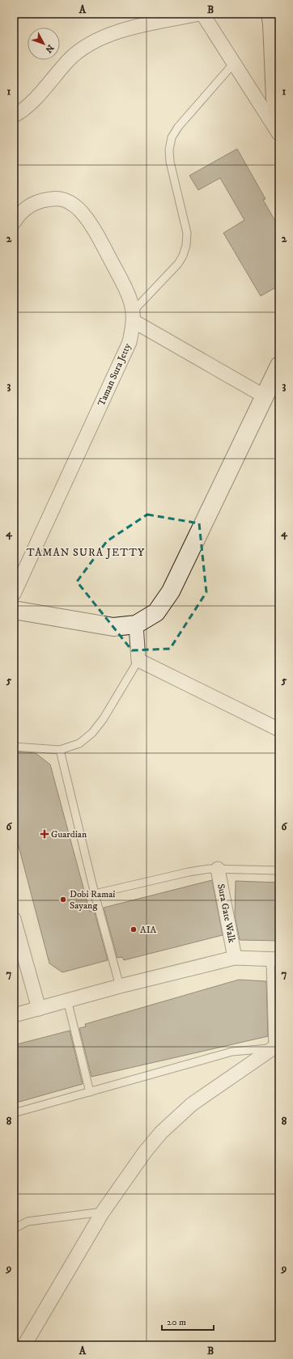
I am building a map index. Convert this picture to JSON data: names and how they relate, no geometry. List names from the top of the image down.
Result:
{
  "streets": {
    "street": ["Taman Sura Jetty", "Sura Gate Walk"]
  },
  "districts": ["TAMAN SURA JETTY"],
  "places": {
    "health": ["Guardian"],
    "other": ["Dobi Ramai Sayang", "AIA"]
  },
  "scale_bar": "20 m",
  "north": "bottom right",
  "grid": {
    "columns": ["A", "B"],
    "rows": [
      "1",
      "2",
      "3",
      "4",
      "5",
      "6",
      "7",
      "8",
      "9"
    ]
  }
}
